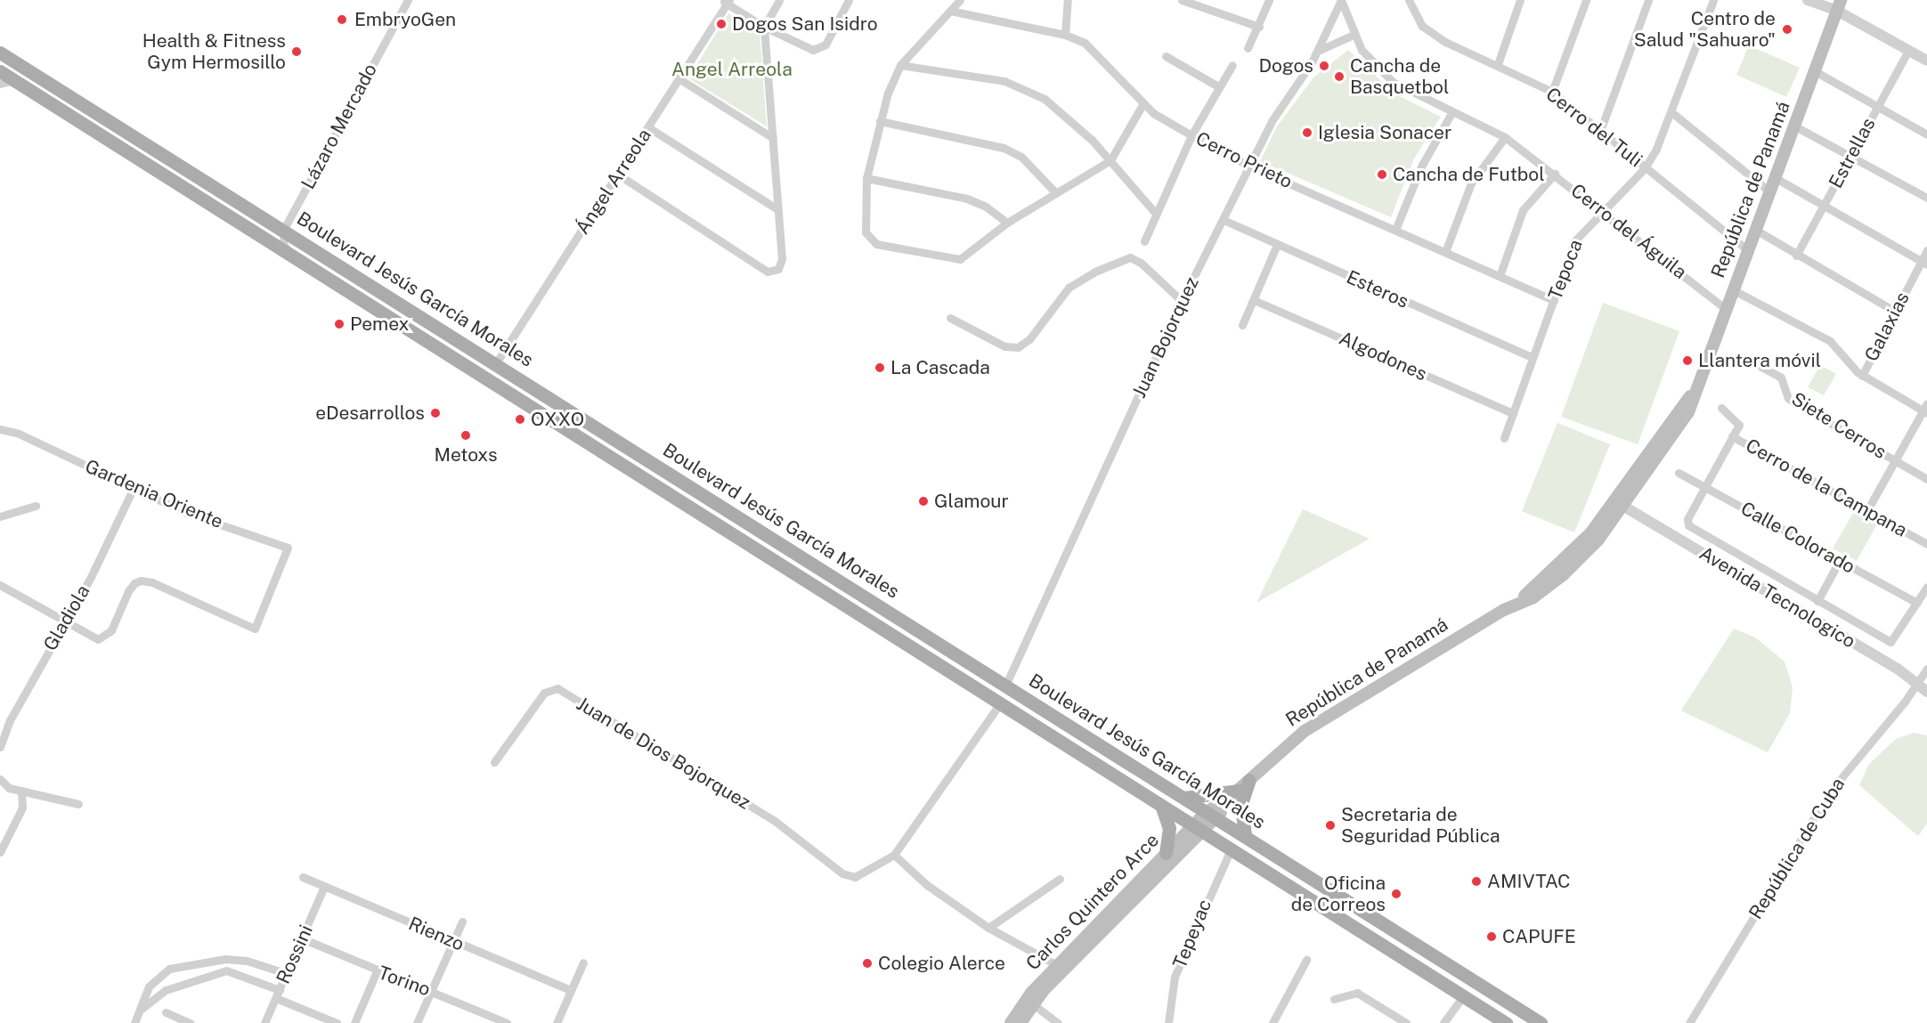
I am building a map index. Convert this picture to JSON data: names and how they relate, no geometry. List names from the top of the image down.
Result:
{
  "streets": {
    "main road": ["República de Panamá", "Boulevard Jesús García Morales", "Carlos Quintero Arce"],
    "street": [
      "Lázaro Mercado",
      "Cerro del Tuli",
      "Estrellas",
      "Cerro Prieto",
      "Ángel Arreola",
      "Cerro del Águila",
      "Tepoca",
      "Esteros",
      "Galaxias",
      "Juan Bojorquez",
      "Algodones",
      "Siete Cerros",
      "Cerro de la Campana",
      "Gardenia Oriente",
      "Calle Colorado",
      "Avenida Tecnologico",
      "Gladiola",
      "Juan de Dios Bojorquez",
      "República de Cuba",
      "Rienzo",
      "Tepeyac",
      "Rossini",
      "Torino"
    ]
  },
  "crossings": [
    ["Lázaro Mercado", "Boulevard Jesús García Morales"],
    ["Cerro del Tuli", "República de Panamá"],
    ["Cerro del Tuli", "Tepoca"],
    ["Cerro Prieto", "Tepoca"],
    ["Cerro Prieto", "Juan Bojorquez"],
    ["Ángel Arreola", "Boulevard Jesús García Morales"],
    ["República de Panamá", "Cerro del Águila"],
    ["República de Panamá", "Boulevard Jesús García Morales"],
    ["República de Panamá", "Avenida Tecnologico"],
    ["República de Panamá", "Carlos Quintero Arce"],
    ["Cerro del Águila", "Tepoca"],
    ["Cerro del Águila", "Juan Bojorquez"],
    ["Tepoca", "Esteros"],
    ["Tepoca", "Algodones"],
    ["Boulevard Jesús García Morales", "Juan Bojorquez"],
    ["Boulevard Jesús García Morales", "Carlos Quintero Arce"],
    ["Boulevard Jesús García Morales", "Tepeyac"],
    ["Esteros", "Juan Bojorquez"],
    ["Gardenia Oriente", "Gladiola"],
    ["Avenida Tecnologico", "República de Cuba"],
    ["Rienzo", "Rossini"],
    ["Rossini", "Torino"]
  ],
  "parks": ["Angel Arreola"],
  "places": [
    "EmbryoGen",
    "Dogos San Isidro",
    "Centro de Salud \"Sahuaro\"",
    "Health & Fitness Gym Hermosillo",
    "Dogos",
    "Cancha de Basquetbol",
    "Iglesia Sonacer",
    "Cancha de Futbol",
    "Pemex",
    "Llantera móvil",
    "La Cascada",
    "eDesarrollos",
    "OXXO",
    "Metoxs",
    "Glamour",
    "Secretaria de Seguridad Pública",
    "AMIVTAC",
    "Oficina de Correos",
    "CAPUFE",
    "Colegio Alerce"
  ]
}
